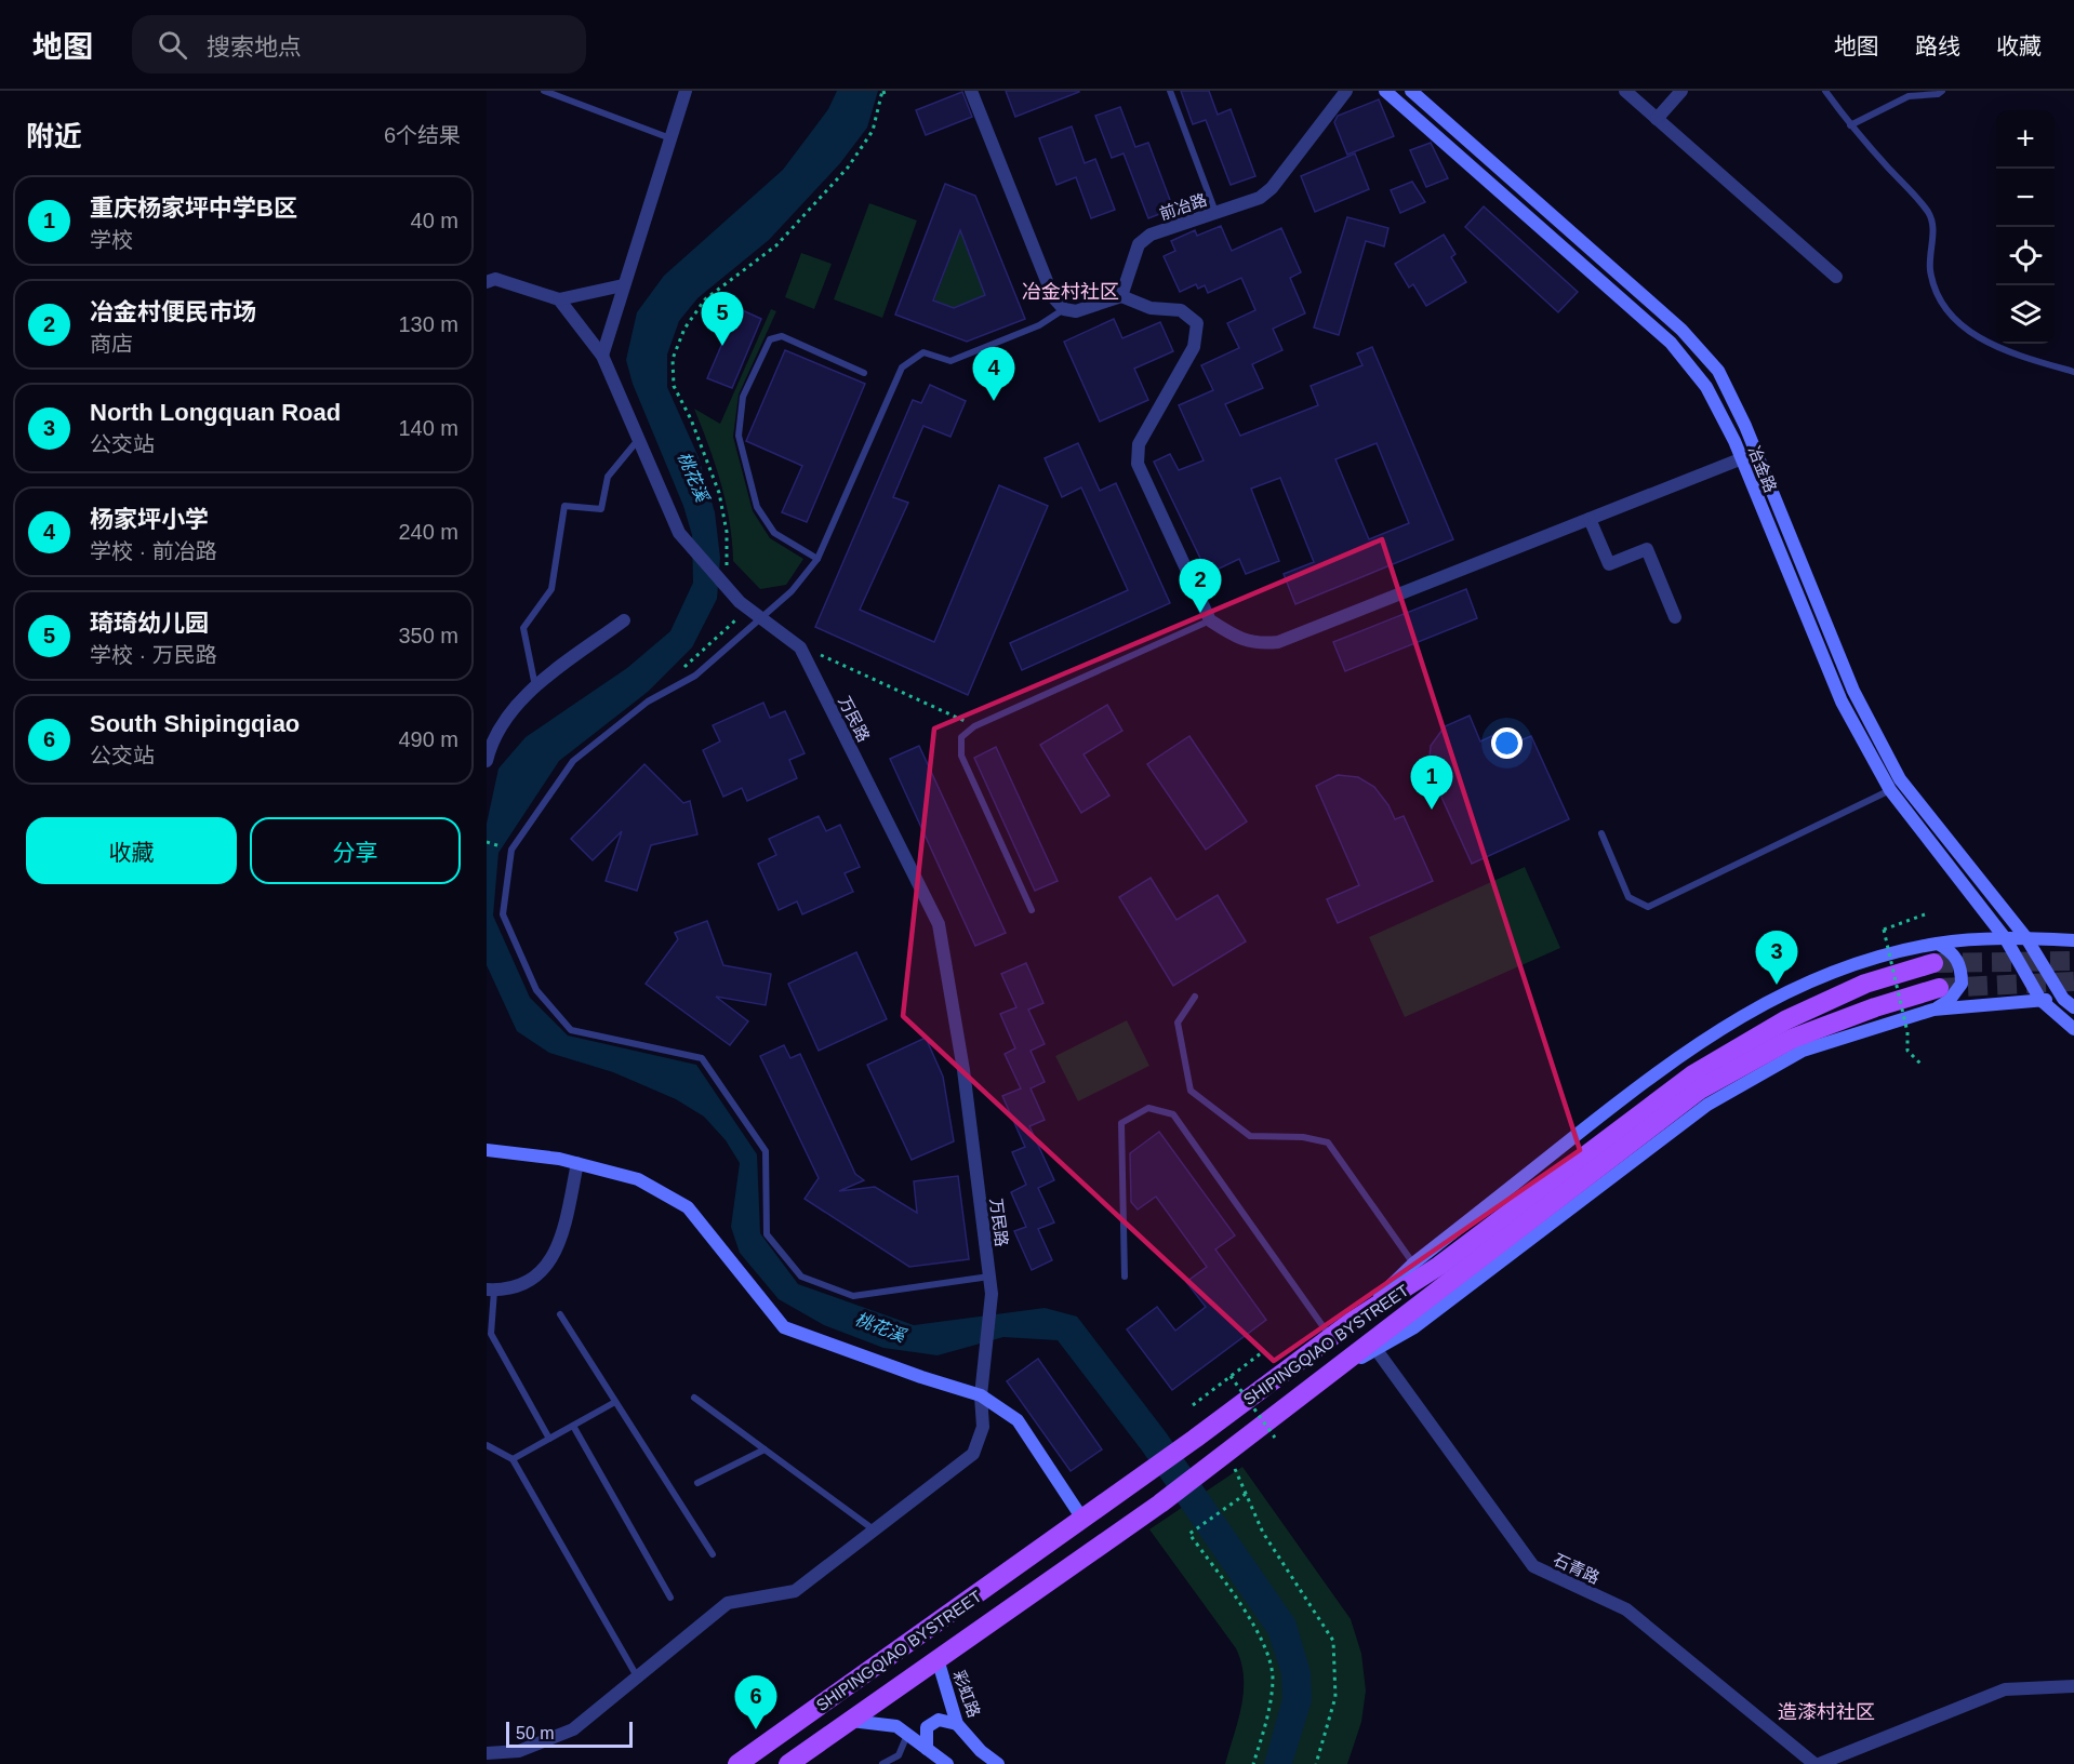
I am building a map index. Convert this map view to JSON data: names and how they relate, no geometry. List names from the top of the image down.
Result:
{
  "streets": {
    "main road": ["冶金路", "SHIPINGQIAO BYSTREET", "彩虹路"],
    "street": ["前冶路", "万民路", "石青路"]
  },
  "crossings": [
    ["SHIPINGQIAO BYSTREET", "彩虹路"]
  ],
  "districts": ["冶金村社区", "造漆村社区"],
  "water": ["桃花溪"],
  "scale_bar": "50 m",
  "page": {
    "header": "地图",
    "search": "搜索地点",
    "nav": ["地图", "路线", "收藏"],
    "heading": ["附近", "6个结果"],
    "map_buttons": ["+", "−"],
    "list": [
      {
        "mark": "1",
        "name": "重庆杨家坪中学B区",
        "note": "学校",
        "value": "40 m"
      },
      {
        "mark": "2",
        "name": "冶金村便民市场",
        "note": "商店",
        "value": "130 m"
      },
      {
        "mark": "3",
        "name": "North Longquan Road",
        "note": "公交站",
        "value": "140 m"
      },
      {
        "mark": "4",
        "name": "杨家坪小学",
        "note": "学校 · 前冶路",
        "value": "240 m"
      },
      {
        "mark": "5",
        "name": "琦琦幼儿园",
        "note": "学校 · 万民路",
        "value": "350 m"
      },
      {
        "mark": "6",
        "name": "South Shipingqiao",
        "note": "公交站",
        "value": "490 m"
      }
    ],
    "pins": [
      "5",
      "4",
      "2",
      "1",
      "3",
      "6"
    ],
    "buttons": ["收藏", "分享"],
    "scale": "50 m"
  }
}
